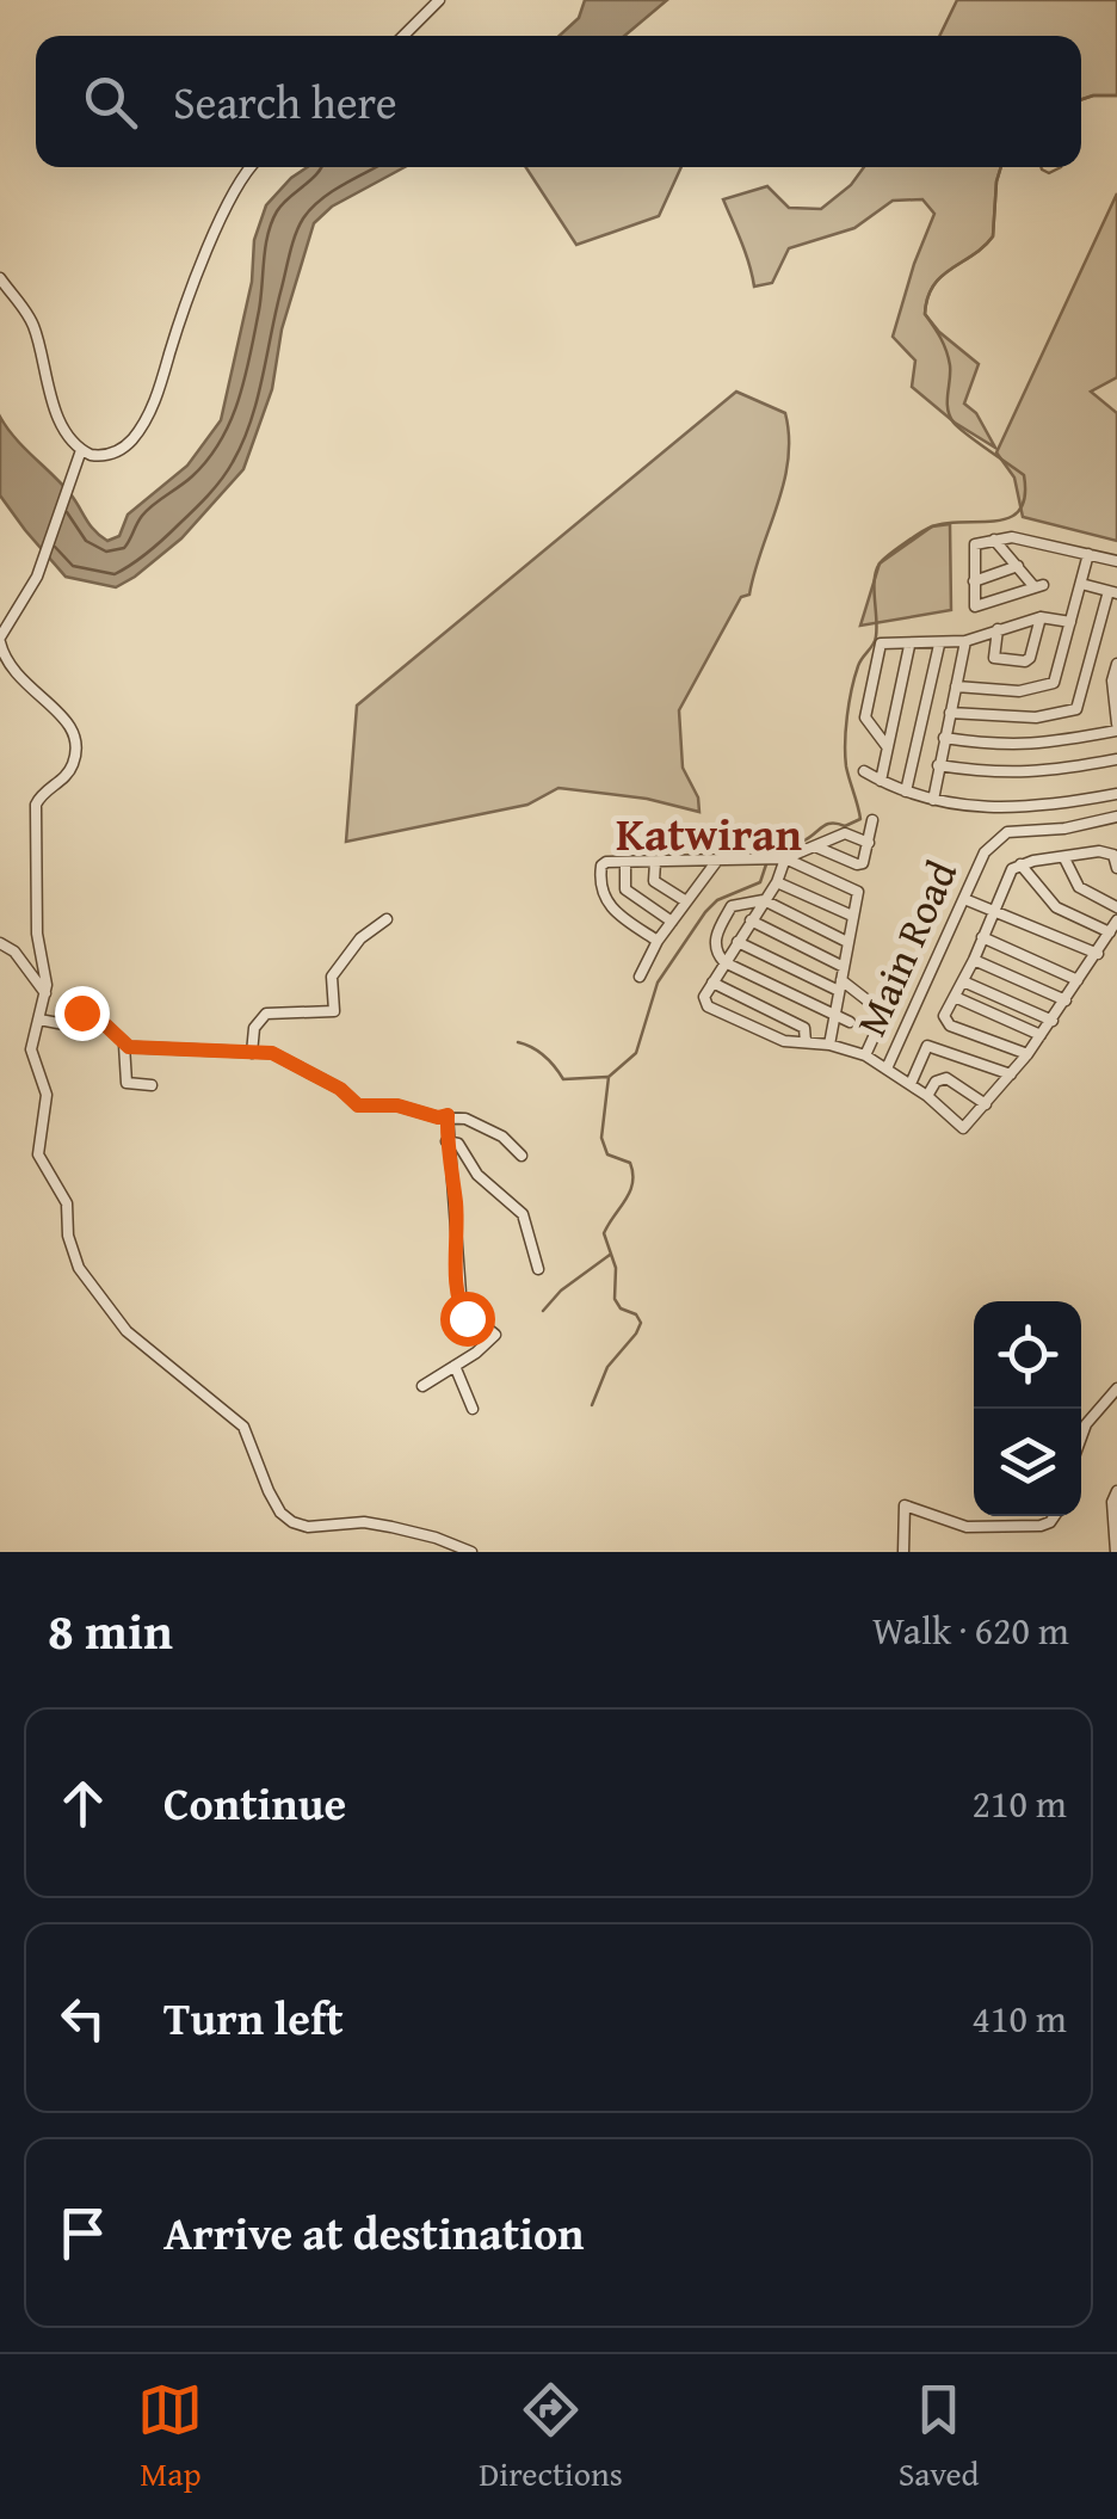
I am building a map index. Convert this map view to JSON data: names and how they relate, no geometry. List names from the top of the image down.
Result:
{
  "streets": {
    "street": ["Main Road"]
  },
  "districts": ["Katwiran"],
  "page": {
    "search": "Search here",
    "heading": ["8 min", "Walk · 620 m"],
    "list": [
      ["Continue", "210 m"],
      ["Turn left", "410 m"],
      "Arrive at destination"
    ],
    "nav": ["Map", "Directions", "Saved"]
  }
}
